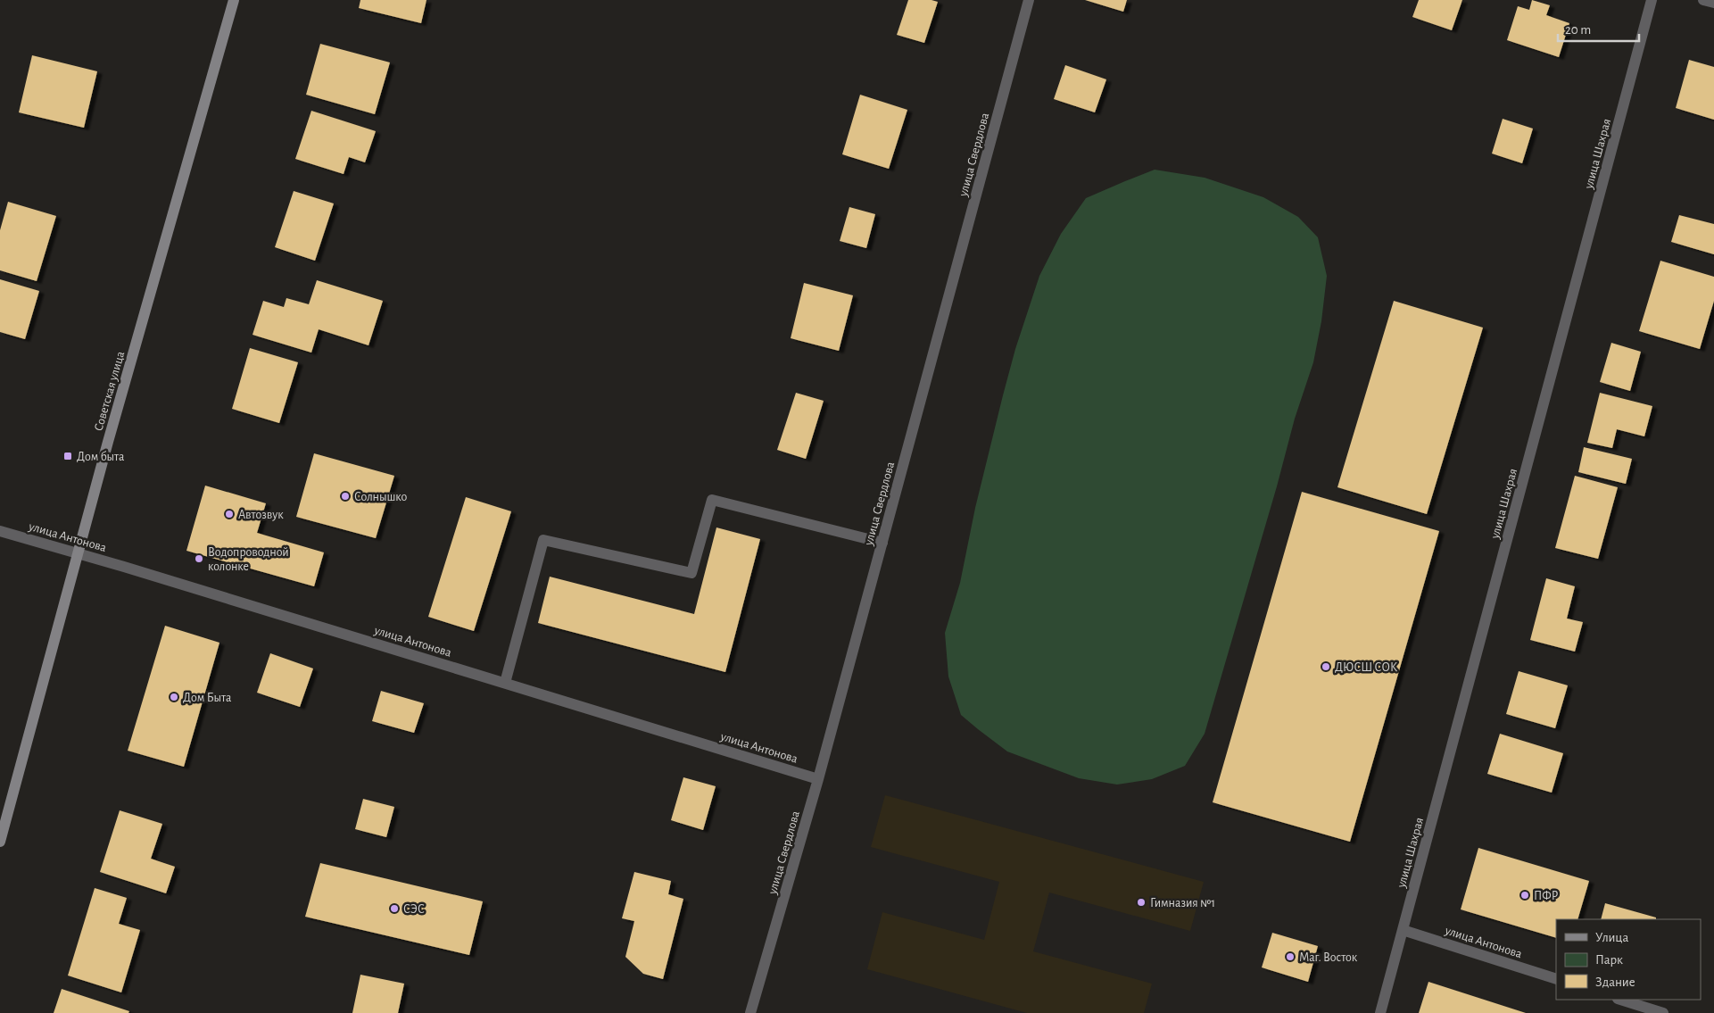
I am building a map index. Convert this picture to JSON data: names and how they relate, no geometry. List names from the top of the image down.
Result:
{
  "streets": {
    "main road": ["Советская улица"],
    "street": ["улица Шахрая", "улица Свердлова", "улица Антонова"]
  },
  "crossings": [
    ["улица Шахрая", "улица Антонова"],
    ["улица Свердлова", "улица Антонова"],
    ["Советская улица", "улица Антонова"]
  ],
  "places": {
    "transit": ["Дом быта"],
    "other": [
      "Солнышко",
      "Автозвук",
      "Водопроводной колонке",
      "ДЮСШ СОК",
      "Дом Быта",
      "ПФР",
      "Гимназия №1",
      "СЭС",
      "Маг. Восток"
    ]
  },
  "legend": ["Улица", "Парк", "Здание"],
  "scale_bar": "20 m"
}
